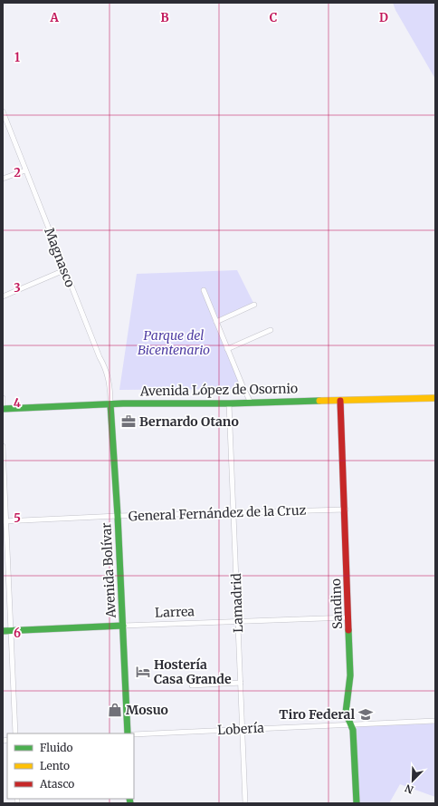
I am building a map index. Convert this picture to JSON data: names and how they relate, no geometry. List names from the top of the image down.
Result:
{
  "streets": {
    "main road": [
      "Avenida López de Osornio",
      "Avenida Bolívar",
      "Sandino",
      "Larrea"
    ],
    "street": [
      "Magnasco",
      "General Fernández de la Cruz",
      "Lamadrid",
      "Lobería"
    ]
  },
  "crossings": [
    ["Magnasco", "Avenida López de Osornio"],
    ["Magnasco", "Avenida Bolívar"],
    ["Avenida López de Osornio", "Avenida Bolívar"],
    ["Avenida López de Osornio", "Lamadrid"],
    ["Avenida López de Osornio", "Sandino"],
    ["General Fernández de la Cruz", "Avenida Bolívar"],
    ["General Fernández de la Cruz", "Lamadrid"],
    ["General Fernández de la Cruz", "Sandino"],
    ["Avenida Bolívar", "Larrea"],
    ["Lamadrid", "Larrea"],
    ["Lamadrid", "Lobería"],
    ["Sandino", "Larrea"],
    ["Sandino", "Lobería"]
  ],
  "parks": ["Parque del Bicentenario"],
  "places": {
    "office": ["Bernardo Otano"],
    "hotel": ["Hostería Casa Grande"],
    "shop": ["Mosuo"],
    "school or university": ["Tiro Federal"]
  },
  "legend": ["Fluido", "Lento", "Atasco"],
  "north": "bottom left",
  "grid": {
    "columns": [
      "A",
      "B",
      "C",
      "D"
    ],
    "rows": [
      "1",
      "2",
      "3",
      "4",
      "5",
      "6"
    ]
  }
}
